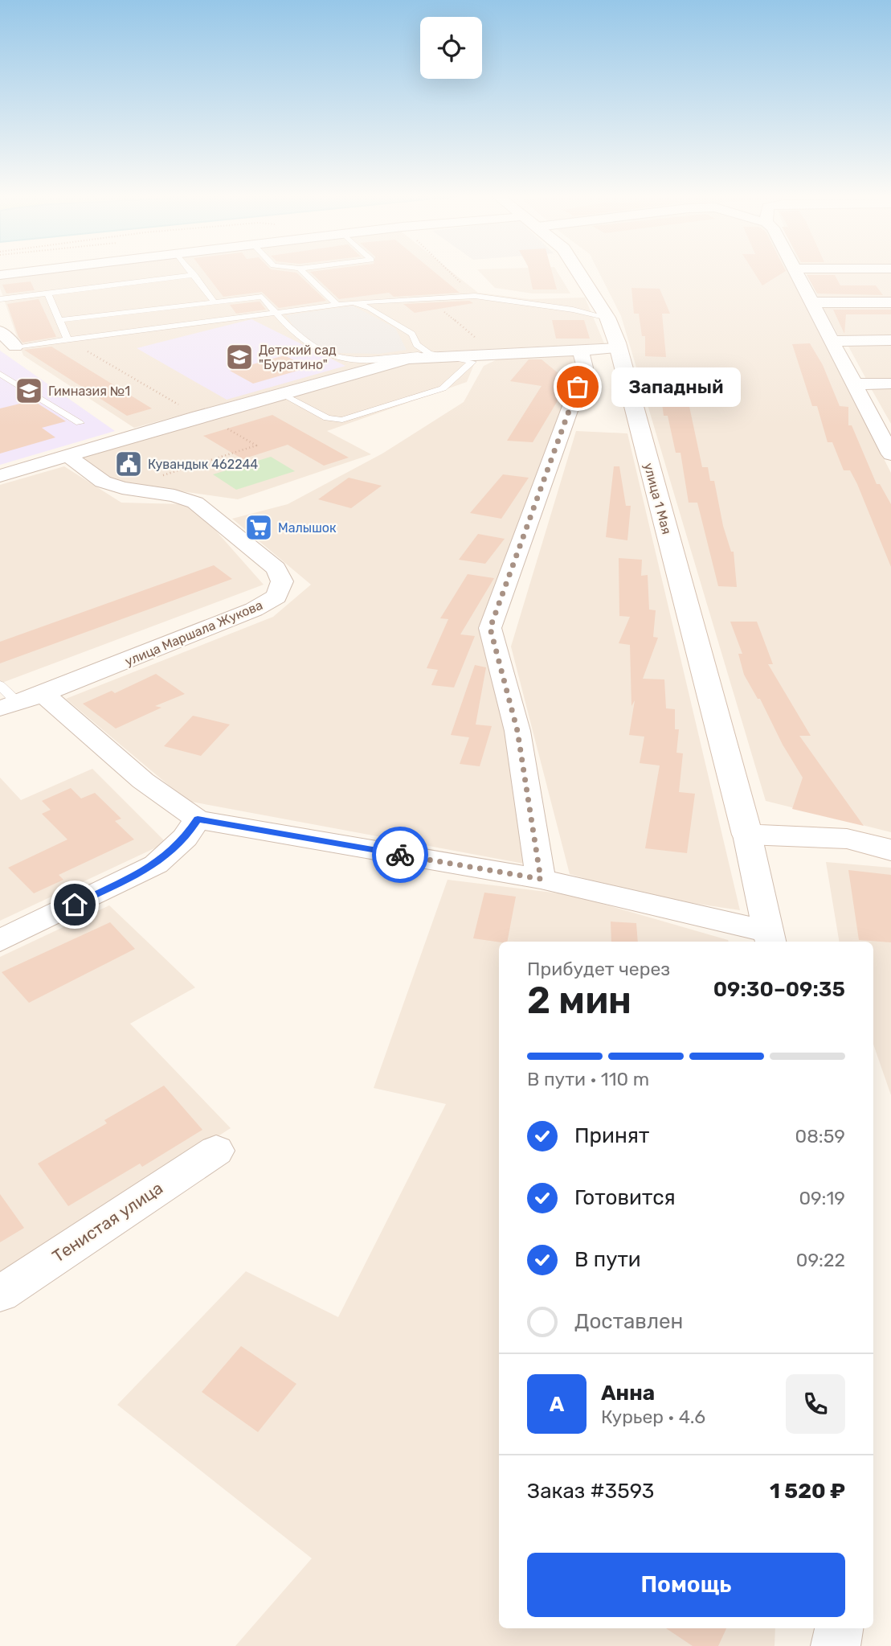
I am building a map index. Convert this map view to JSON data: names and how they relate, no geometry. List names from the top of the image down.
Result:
{
  "streets": {
    "main road": ["улица 1 Мая"],
    "street": ["улица Маршала Жукова", "Тенистая улица"]
  },
  "places": {
    "school or university": ["Детский сад \"Буратино\"", "Гимназия №1"],
    "other": ["Западный"],
    "public building": ["Кувандык 462244"],
    "supermarket": ["Малышок"]
  },
  "page": {
    "bubble": "Западный",
    "heading": ["2 мин", "Прибудет через", "09:30–09:35"],
    "panel": [
      "Анна",
      "Курьер · 4.6",
      "Заказ #3593",
      "1 520 ₽"
    ],
    "bar": "В пути · 110 m",
    "list": [
      ["Принят", "08:59"],
      ["Готовится", "09:19"],
      ["В пути", "09:22"],
      "Доставлен"
    ],
    "round": "А",
    "buttons": "Помощь"
  }
}
